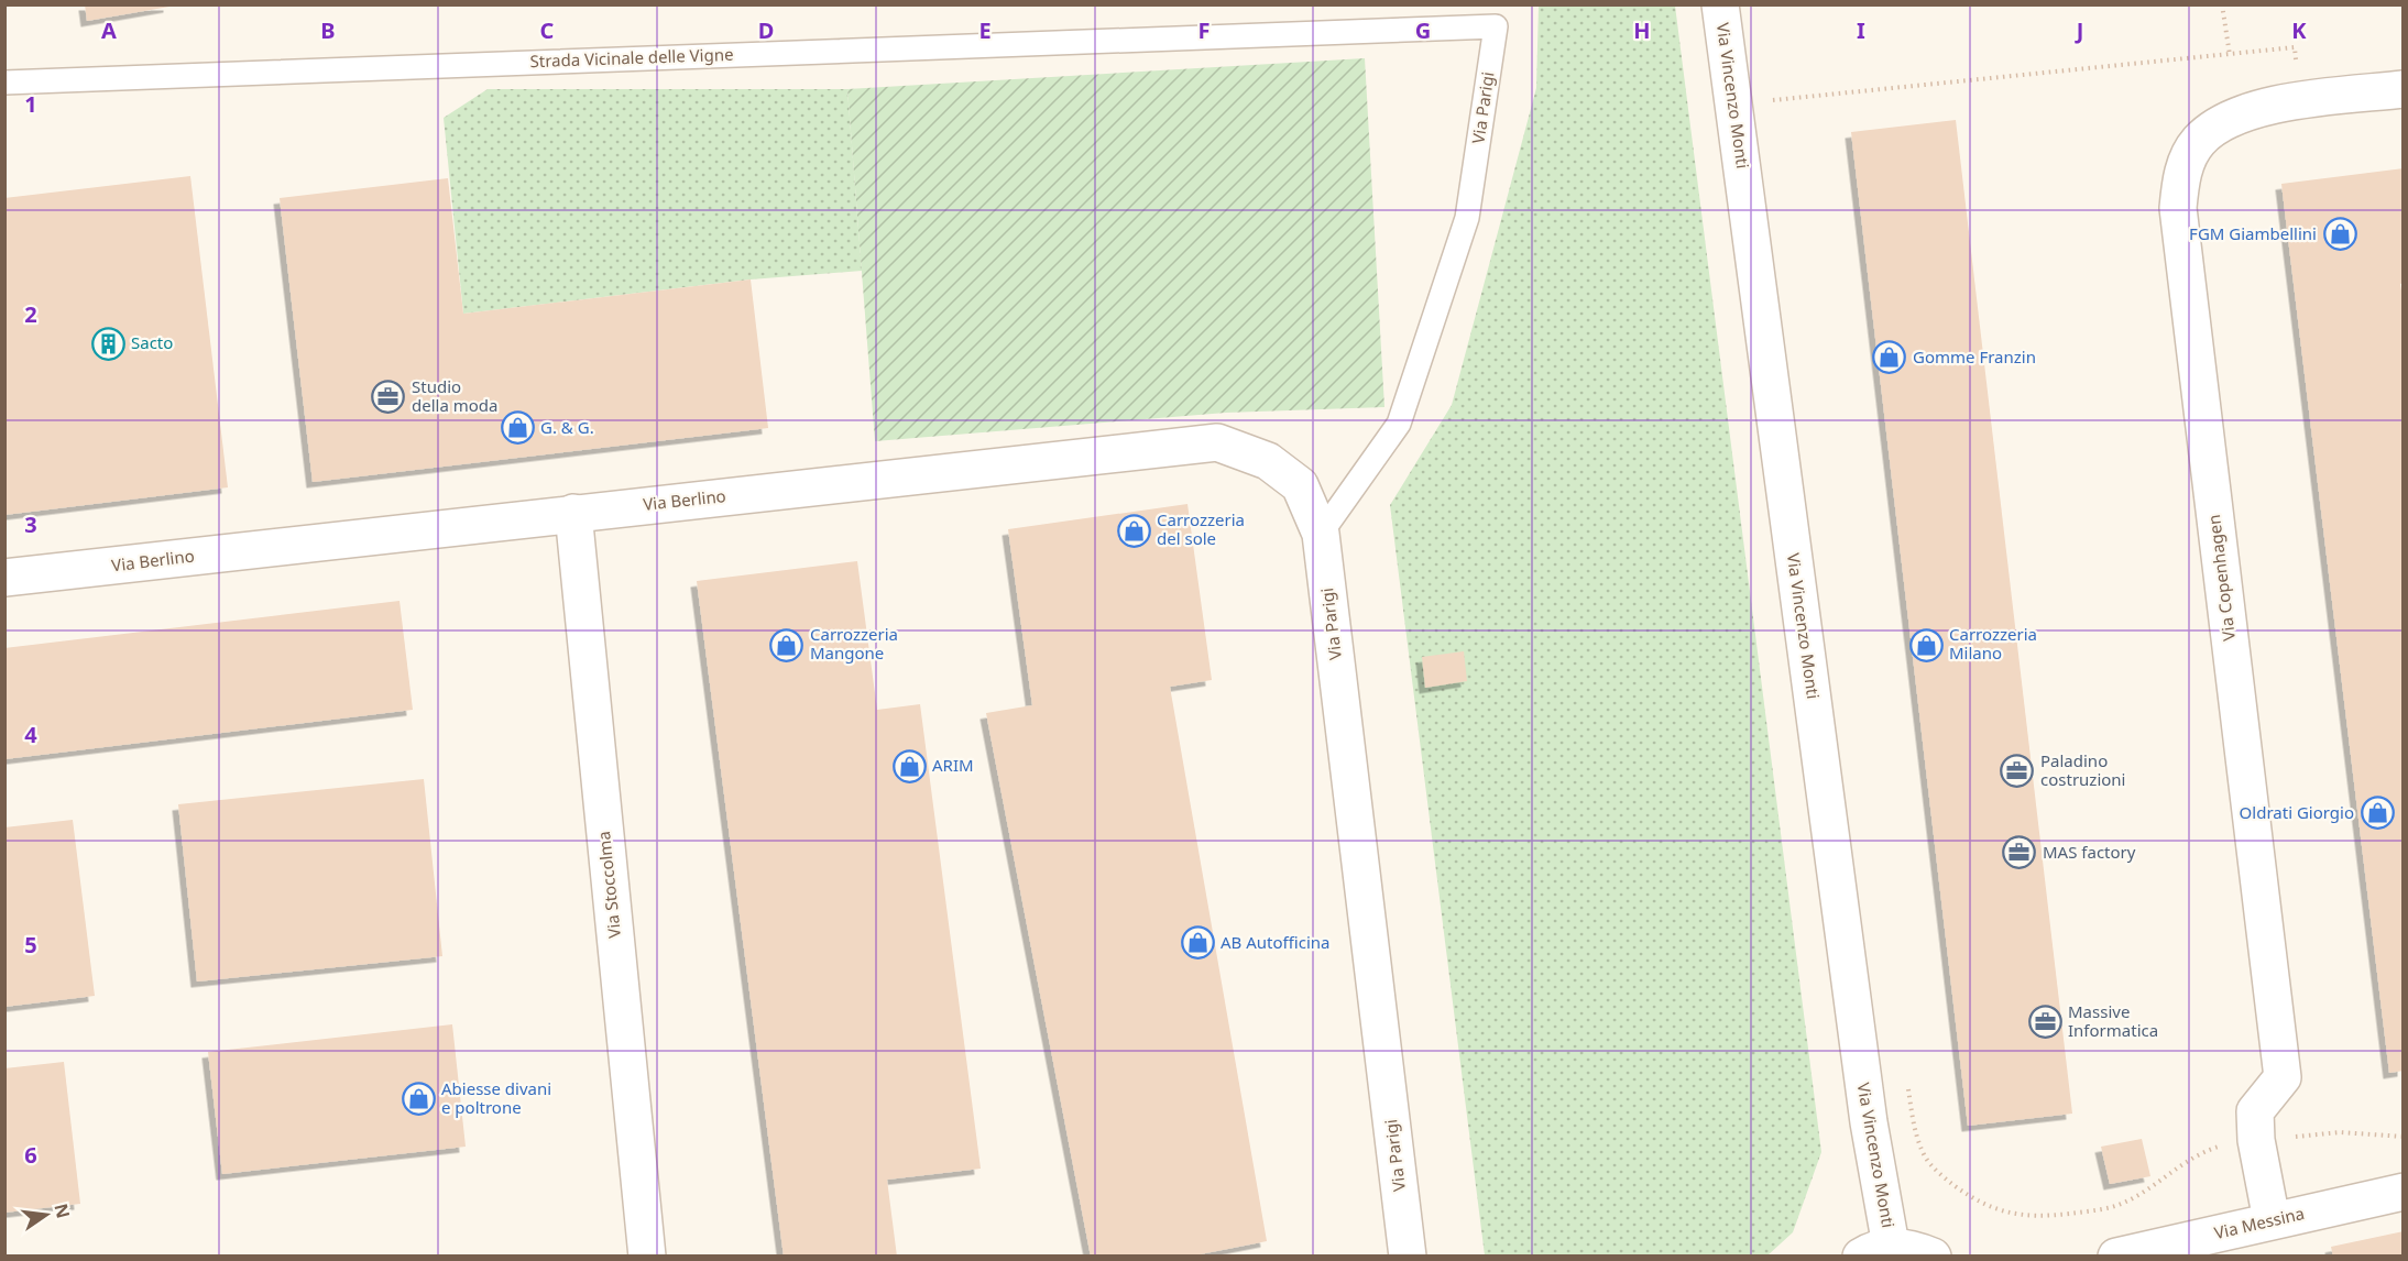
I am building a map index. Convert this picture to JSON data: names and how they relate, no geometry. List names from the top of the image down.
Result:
{
  "streets": {
    "street": [
      "Via Vincenzo Monti",
      "Via Parigi",
      "Via Berlino",
      "Via Copenhagen",
      "Via Stoccolma",
      "Via Messina"
    ],
    "lane": ["Strada Vicinale delle Vigne"]
  },
  "crossings": [
    ["Strada Vicinale delle Vigne", "Via Parigi"],
    ["Via Parigi", "Via Berlino"],
    ["Via Berlino", "Via Stoccolma"],
    ["Via Copenhagen", "Via Messina"]
  ],
  "places": {
    "shop": [
      "FGM Giambellini",
      "Gomme Franzin",
      "G. & G.",
      "Carrozzeria del sole",
      "Carrozzeria Mangone",
      "Carrozzeria Milano",
      "ARIM",
      "Oldrati Giorgio",
      "AB Autofficina",
      "Abiesse divani e poltrone"
    ],
    "building": ["Sacto"],
    "office": [
      "Studio della moda",
      "Paladino costruzioni",
      "MAS factory",
      "Massive Informatica"
    ]
  },
  "north": "right",
  "grid": {
    "columns": [
      "A",
      "B",
      "C",
      "D",
      "E",
      "F",
      "G",
      "H",
      "I",
      "J",
      "K"
    ],
    "rows": [
      "1",
      "2",
      "3",
      "4",
      "5",
      "6"
    ]
  }
}
